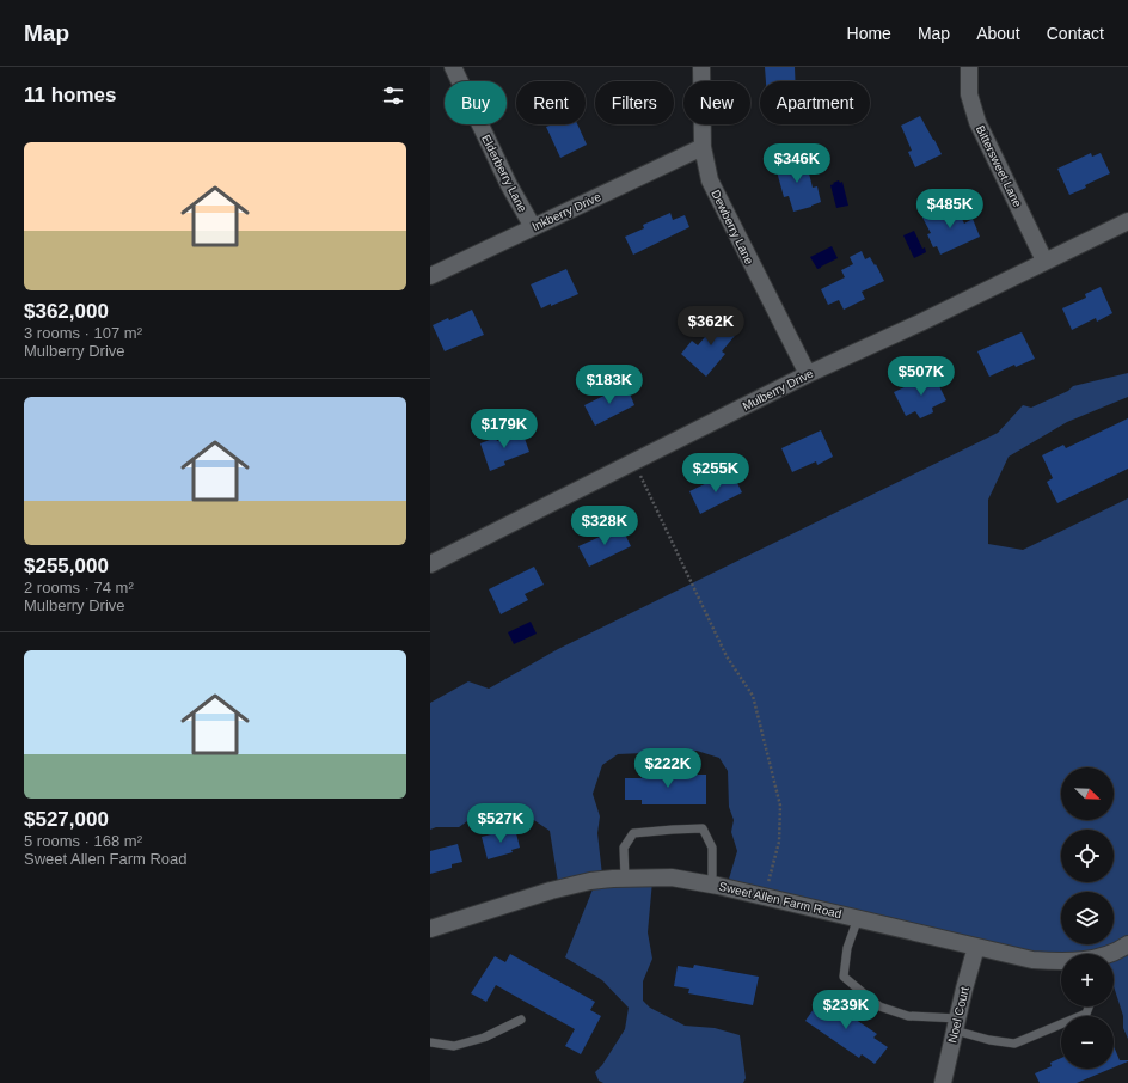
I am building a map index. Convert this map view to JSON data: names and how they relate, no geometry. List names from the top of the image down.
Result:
{
  "streets": {
    "street": [
      "Bittersweet Lane",
      "Elderberry Lane",
      "Inkberry Drive",
      "Dewberry Lane",
      "Mulberry Drive",
      "Sweet Allen Farm Road",
      "Noel Court"
    ]
  },
  "crossings": [
    ["Bittersweet Lane", "Mulberry Drive"],
    ["Elderberry Lane", "Inkberry Drive"],
    ["Inkberry Drive", "Dewberry Lane"],
    ["Dewberry Lane", "Mulberry Drive"],
    ["Sweet Allen Farm Road", "Noel Court"]
  ],
  "north": "bottom right",
  "page": {
    "header": "Map",
    "nav": [
      "Home",
      "Map",
      "About",
      "Contact"
    ],
    "heading": "11 homes",
    "chip": [
      "Buy",
      "Rent",
      "Filters",
      "New",
      "Apartment"
    ],
    "list": [
      {
        "name": "$362,000",
        "note": "3 rooms · 107 m² · Mulberry Drive"
      },
      {
        "name": "$255,000",
        "note": "2 rooms · 74 m² · Mulberry Drive"
      },
      {
        "name": "$527,000",
        "note": "5 rooms · 168 m² · Sweet Allen Farm Road"
      }
    ],
    "price": [
      "$346K",
      "$485K",
      "$362K",
      "$507K",
      "$183K",
      "$179K",
      "$255K",
      "$328K",
      "$222K",
      "$527K",
      "$239K"
    ],
    "map_buttons": ["+", "−"]
  }
}
